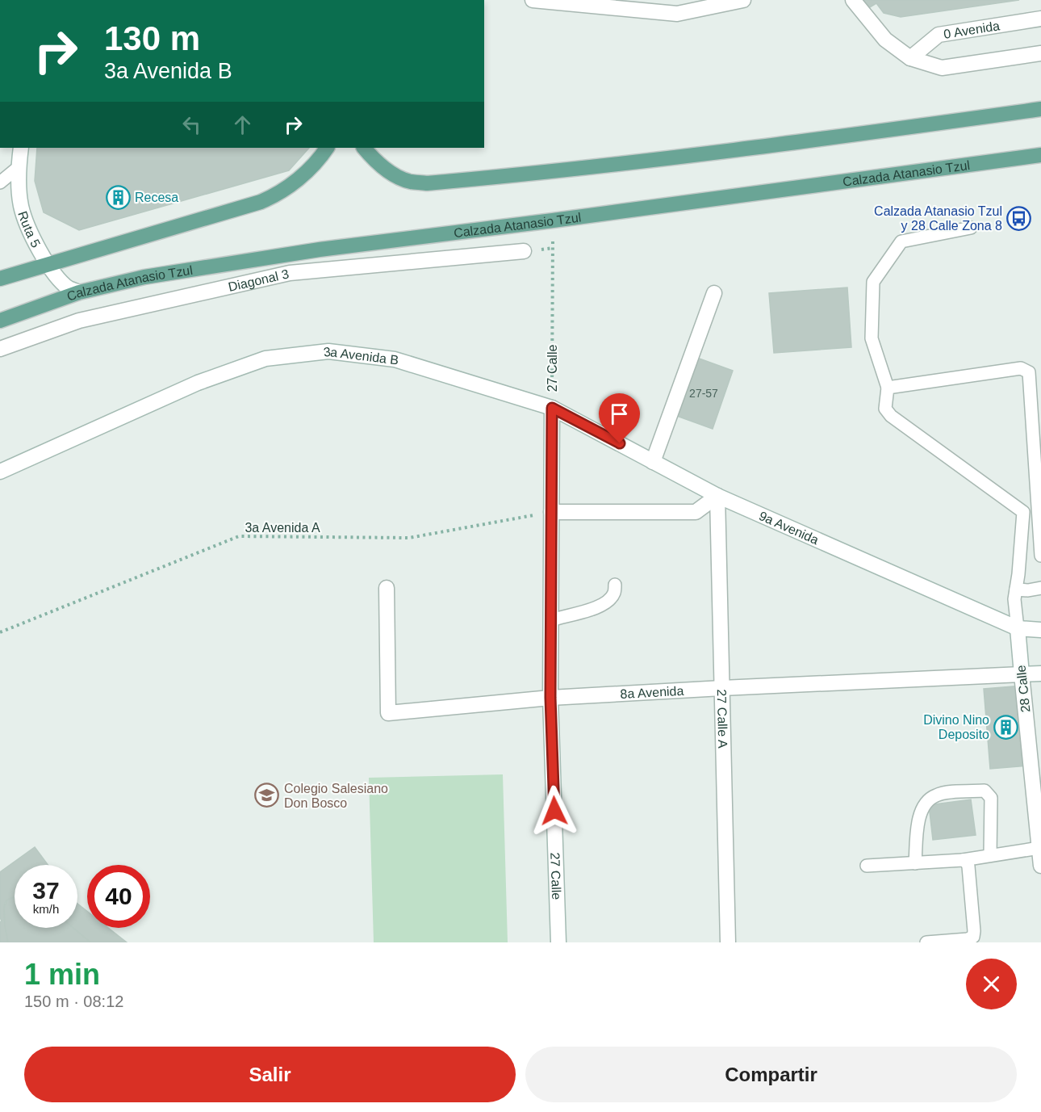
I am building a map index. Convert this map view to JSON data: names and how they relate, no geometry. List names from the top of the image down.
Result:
{
  "streets": {
    "main road": ["Calzada Atanasio Tzul"],
    "street": [
      "0 Avenida",
      "Ruta 5",
      "Diagonal 3",
      "3a Avenida B",
      "27 Calle",
      "9a Avenida",
      "28 Calle",
      "8a Avenida",
      "27 Calle A"
    ],
    "path": ["3a Avenida A"]
  },
  "crossings": [
    ["Calzada Atanasio Tzul", "Ruta 5"],
    ["3a Avenida B", "27 Calle"],
    ["3a Avenida B", "9a Avenida"],
    ["3a Avenida B", "27 Calle A"],
    ["27 Calle", "3a Avenida A"],
    ["27 Calle", "8a Avenida"],
    ["9a Avenida", "28 Calle"],
    ["9a Avenida", "27 Calle A"],
    ["28 Calle", "8a Avenida"],
    ["8a Avenida", "27 Calle A"]
  ],
  "places": {
    "building": ["Recesa", "Divino Nino Deposito"],
    "bus stop": ["Calzada Atanasio Tzul y 28 Calle Zona 8"],
    "school or university": ["Colegio Salesiano Don Bosco"]
  },
  "house_numbers": ["27-57"],
  "page": {
    "turn": ["130 m", "3a Avenida B"],
    "speed": "37 km/h",
    "limit": "40",
    "heading": ["1 min", "150 m · 08:12"],
    "buttons": ["Salir", "Compartir"]
  }
}
